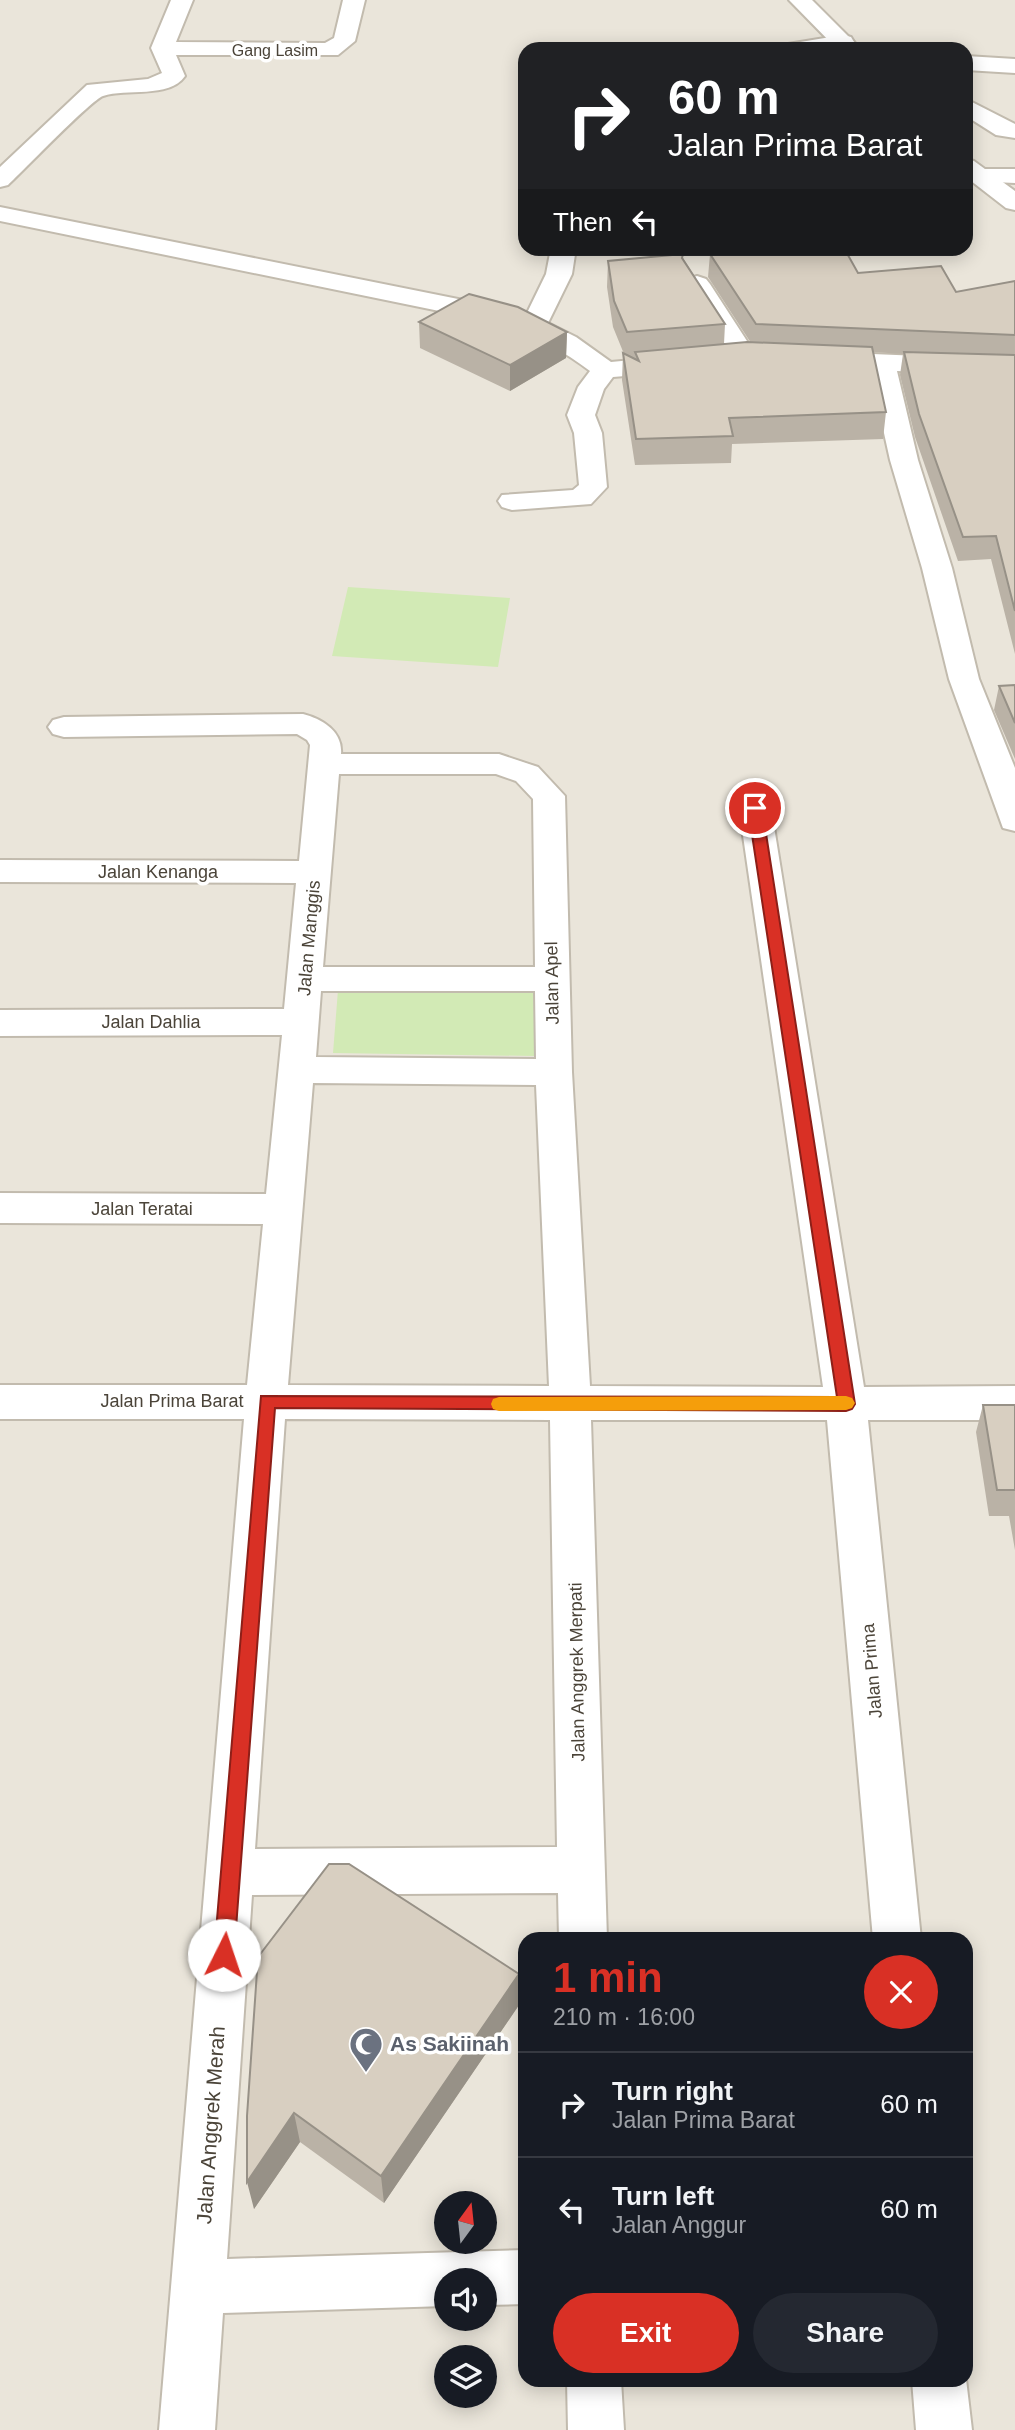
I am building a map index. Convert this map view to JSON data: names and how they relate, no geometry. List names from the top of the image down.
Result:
{
  "streets": {
    "street": [
      "Gang Lasim",
      "Jalan Kenanga",
      "Jalan Manggis",
      "Jalan Apel",
      "Jalan Dahlia",
      "Jalan Teratai",
      "Jalan Prima Barat",
      "Jalan Prima",
      "Jalan Anggrek Merpati",
      "Jalan Anggrek Merah"
    ]
  },
  "crossings": [
    ["Jalan Kenanga", "Jalan Manggis"],
    ["Jalan Manggis", "Jalan Apel"],
    ["Jalan Manggis", "Jalan Dahlia"],
    ["Jalan Manggis", "Jalan Teratai"],
    ["Jalan Manggis", "Jalan Prima Barat"],
    ["Jalan Manggis", "Jalan Anggrek Merah"],
    ["Jalan Apel", "Jalan Prima Barat"],
    ["Jalan Apel", "Jalan Anggrek Merpati"],
    ["Jalan Prima Barat", "Jalan Prima"],
    ["Jalan Prima Barat", "Jalan Anggrek Merpati"],
    ["Jalan Prima Barat", "Jalan Anggrek Merah"]
  ],
  "places": {
    "mosque": ["As Sakiinah"]
  },
  "north": "top",
  "page": {
    "turn": ["60 m", "Jalan Prima Barat"],
    "then": "Then",
    "heading": ["1 min", "210 m · 16:00"],
    "list": [
      {
        "name": "Turn right",
        "note": "Jalan Prima Barat",
        "value": "60 m"
      },
      {
        "name": "Turn left",
        "note": "Jalan Anggur",
        "value": "60 m"
      }
    ],
    "buttons": ["Exit", "Share"]
  }
}
